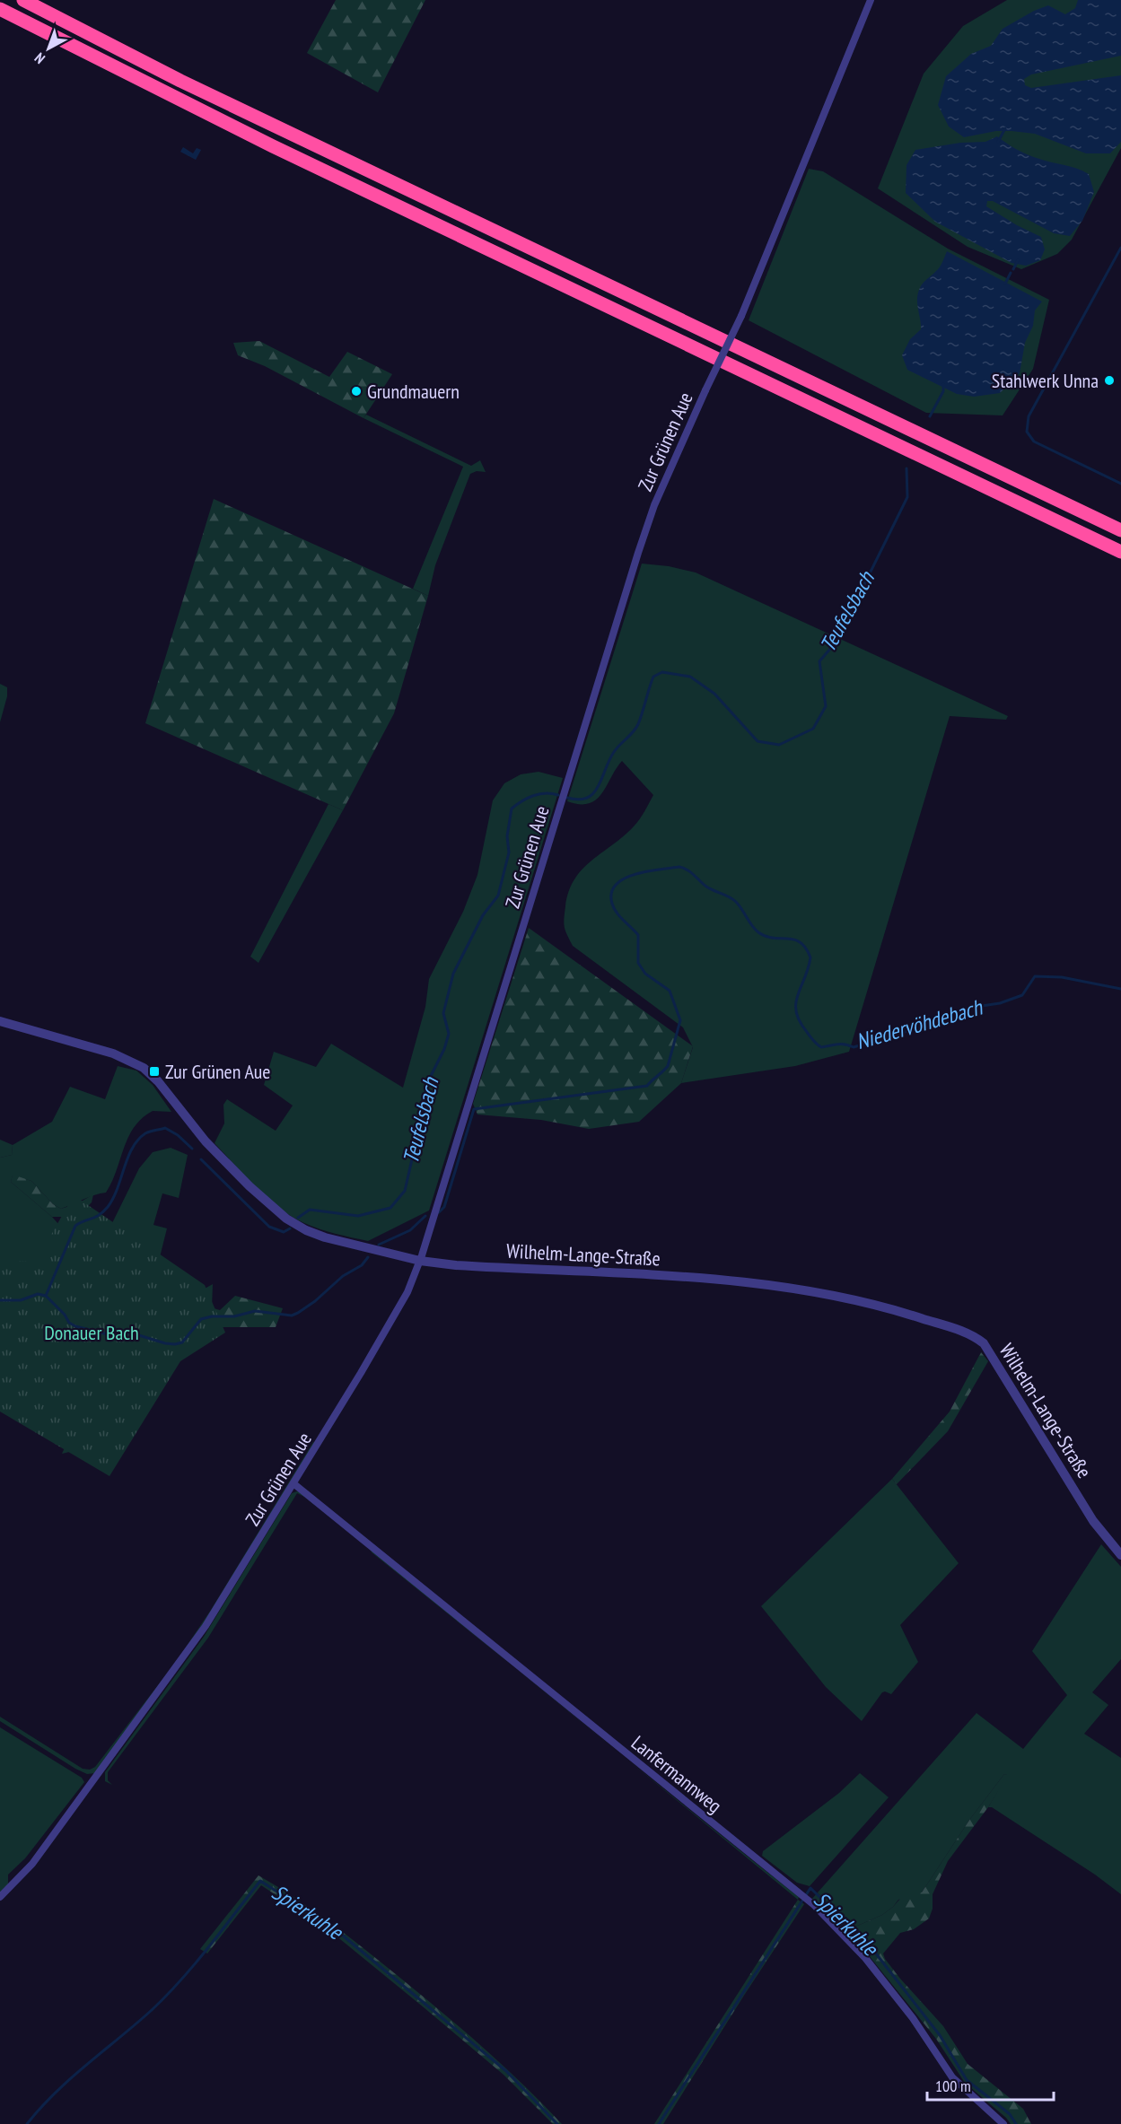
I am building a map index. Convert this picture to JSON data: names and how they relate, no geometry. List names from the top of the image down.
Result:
{
  "streets": {
    "street": ["Zur Grünen Aue", "Wilhelm-Lange-Straße", "Lanfermannweg"]
  },
  "crossings": [
    ["Zur Grünen Aue", "Wilhelm-Lange-Straße"],
    ["Zur Grünen Aue", "Lanfermannweg"]
  ],
  "water": ["Teufelsbach", "Niedervöhdebach", "Spierkuhle"],
  "parks": ["Donauer Bach"],
  "places": {
    "other": ["Stahlwerk Unna", "Grundmauern"],
    "transit": ["Zur Grünen Aue"]
  },
  "scale_bar": "100 m",
  "north": "bottom left"
}
